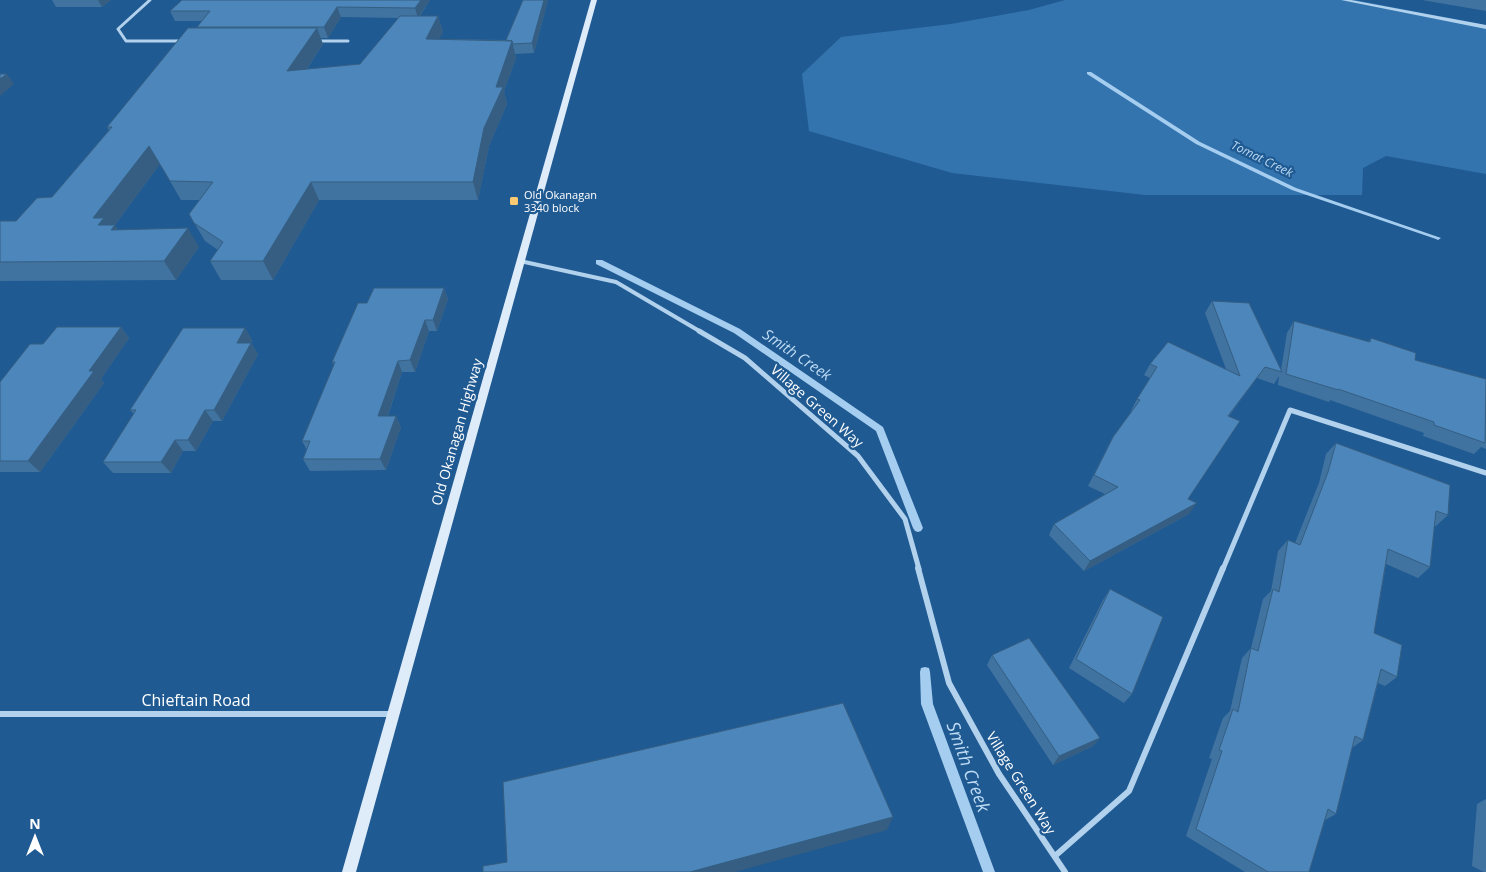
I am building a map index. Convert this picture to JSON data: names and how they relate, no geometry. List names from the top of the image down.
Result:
{
  "streets": {
    "main road": ["Old Okanagan Highway"],
    "street": ["Village Green Way", "Chieftain Road"]
  },
  "crossings": [
    ["Village Green Way", "Old Okanagan Highway"],
    ["Old Okanagan Highway", "Chieftain Road"]
  ],
  "water": ["Tomat Creek", "Smith Creek"],
  "places": {
    "transit": ["Old Okanagan 3340 block"]
  },
  "north": "top"
}
